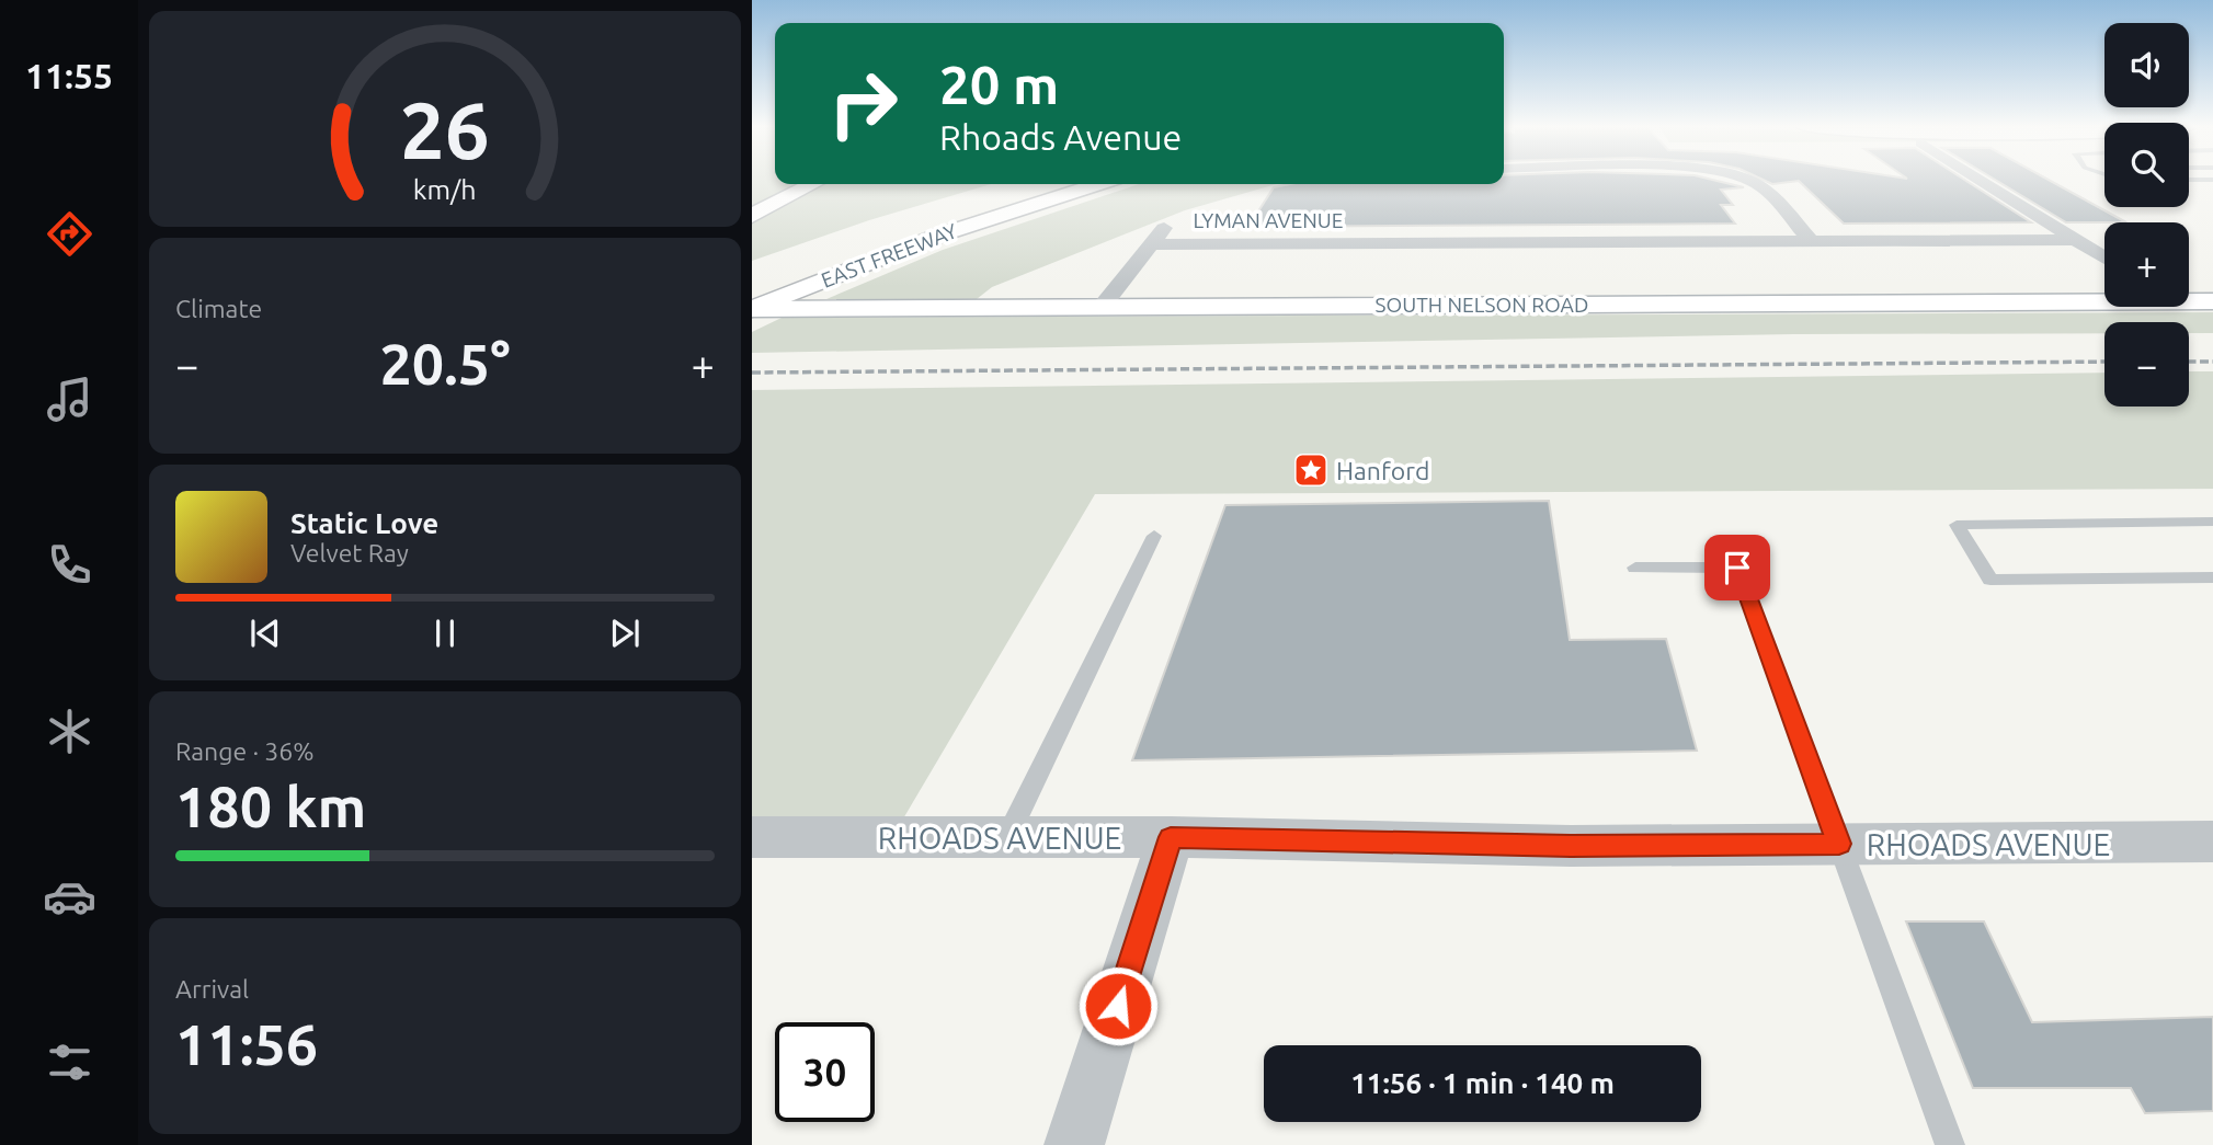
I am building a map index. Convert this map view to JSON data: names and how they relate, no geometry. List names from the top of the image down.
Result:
{
  "streets": {
    "main road": ["EAST FREEWAY", "SOUTH NELSON ROAD"],
    "street": ["LYMAN AVENUE", "RHOADS AVENUE"]
  },
  "crossings": [
    ["EAST FREEWAY", "SOUTH NELSON ROAD"]
  ],
  "places": {
    "place": ["Hanford"]
  },
  "page": {
    "tabs": "11:55",
    "map_buttons": ["+", "−"],
    "turn": ["20 m", "Rhoads Avenue"],
    "tile": [
      "Climate",
      ["Range · 36%", "180 km"],
      ["Arrival", "11:56"]
    ],
    "heat": ["−", "20.5°", "+"],
    "song": ["Static Love", "Velvet Ray"],
    "limit": "30",
    "trip": "11:56 · 1 min · 140 m",
    "gauge": ["26", "km/h"]
  }
}
